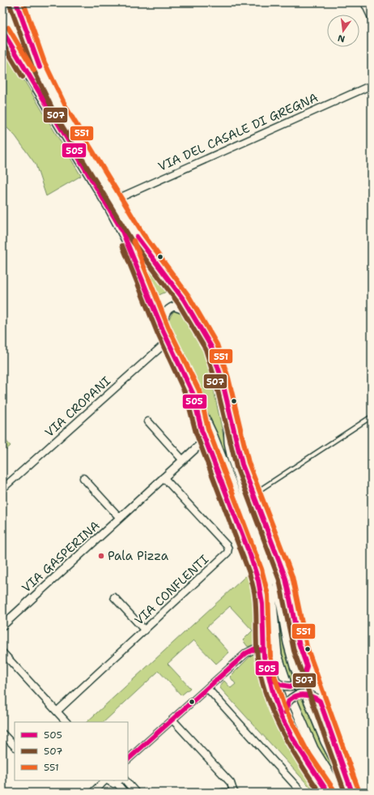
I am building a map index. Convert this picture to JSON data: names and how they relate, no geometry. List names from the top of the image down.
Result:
{
  "streets": {
    "street": [
      "VIA DEL CASALE DI GREGNA",
      "VIA CROPANI",
      "VIA GASPERINA",
      "VIA CONFLENTI"
    ]
  },
  "crossings": [
    ["VIA GASPERINA", "VIA CONFLENTI"]
  ],
  "places": ["Pala Pizza"],
  "lines": ["transit line 505", "transit line 551", "transit line 507"],
  "legend": ["505", "507", "551"],
  "north": "bottom"
}
